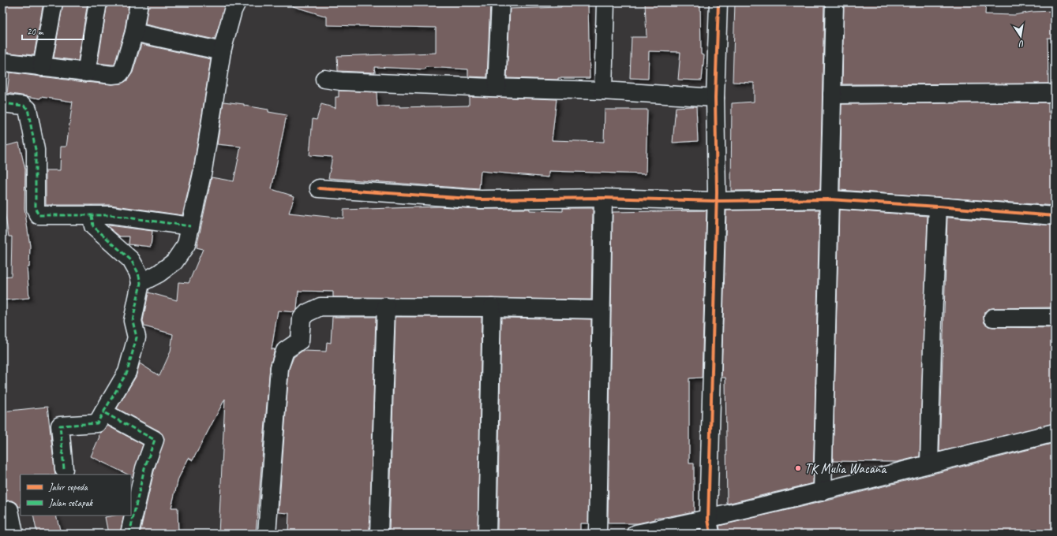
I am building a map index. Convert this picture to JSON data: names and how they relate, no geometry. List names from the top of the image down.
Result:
{
  "places": ["TK Mulia Wacana"],
  "legend": ["Jalur sepeda", "Jalan setapak"],
  "scale_bar": "20 m",
  "north": "bottom"
}
